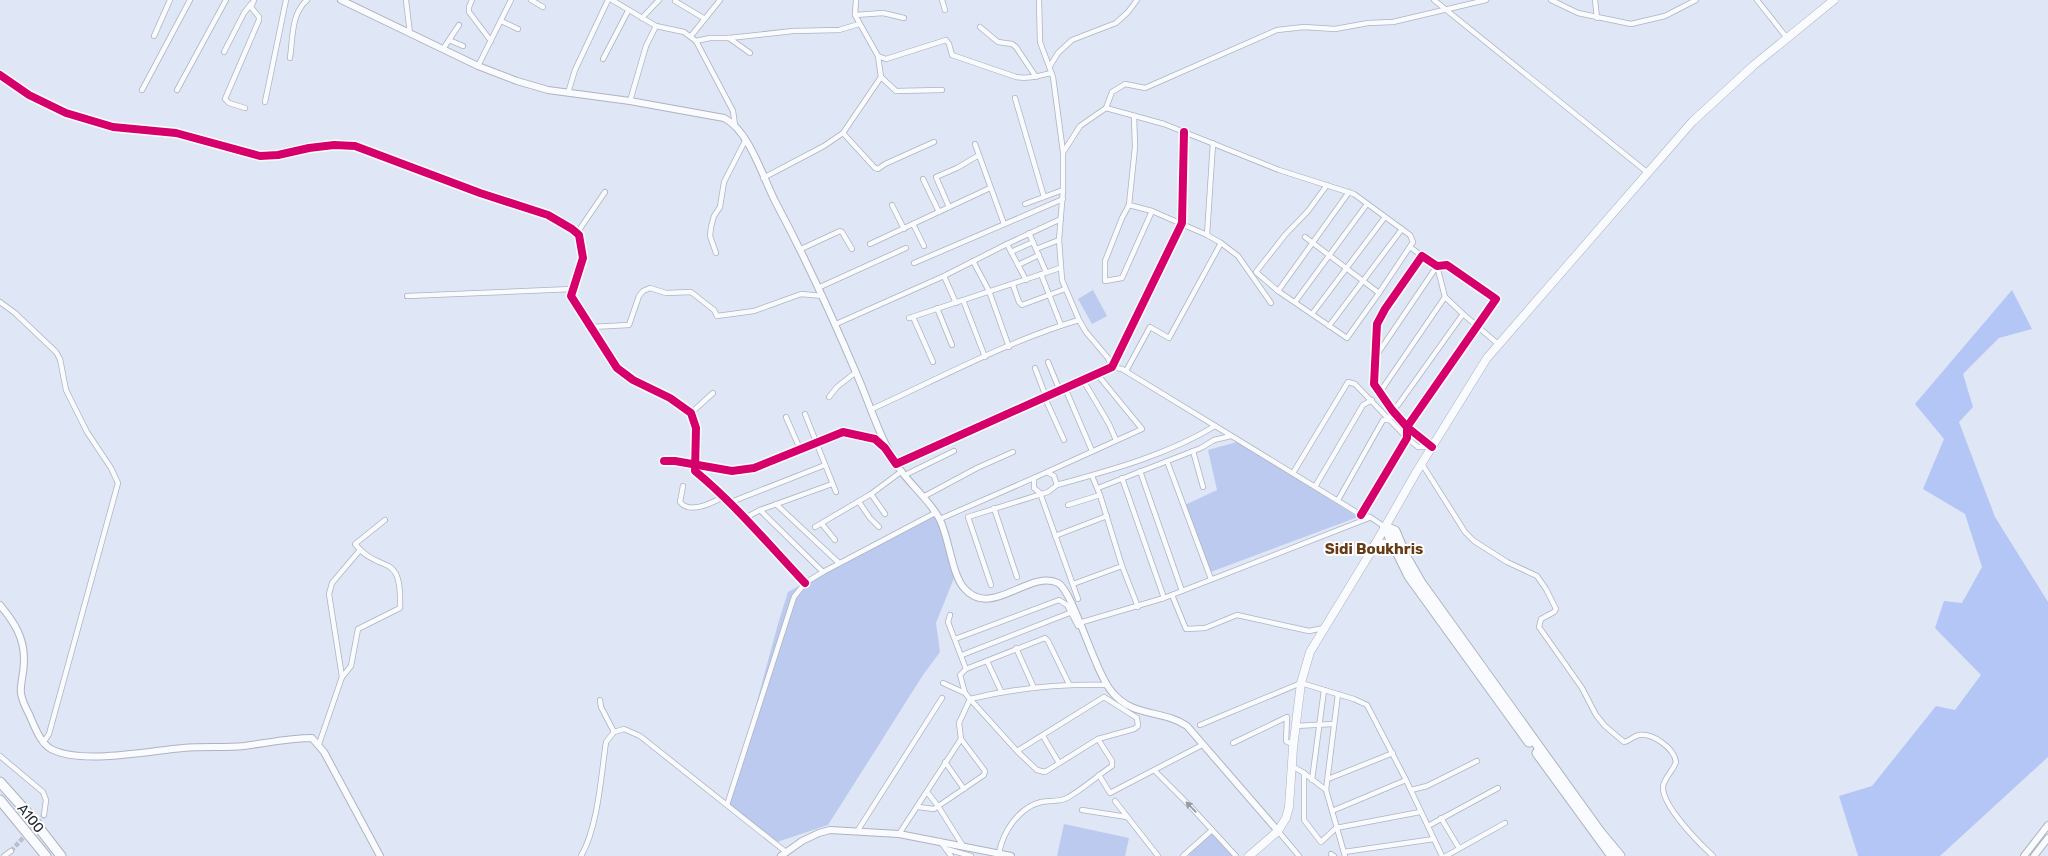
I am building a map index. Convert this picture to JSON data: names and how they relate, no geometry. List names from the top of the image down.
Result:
{
  "streets": {
    "highway": ["A100"]
  },
  "districts": ["Sidi Boukhris"]
}
